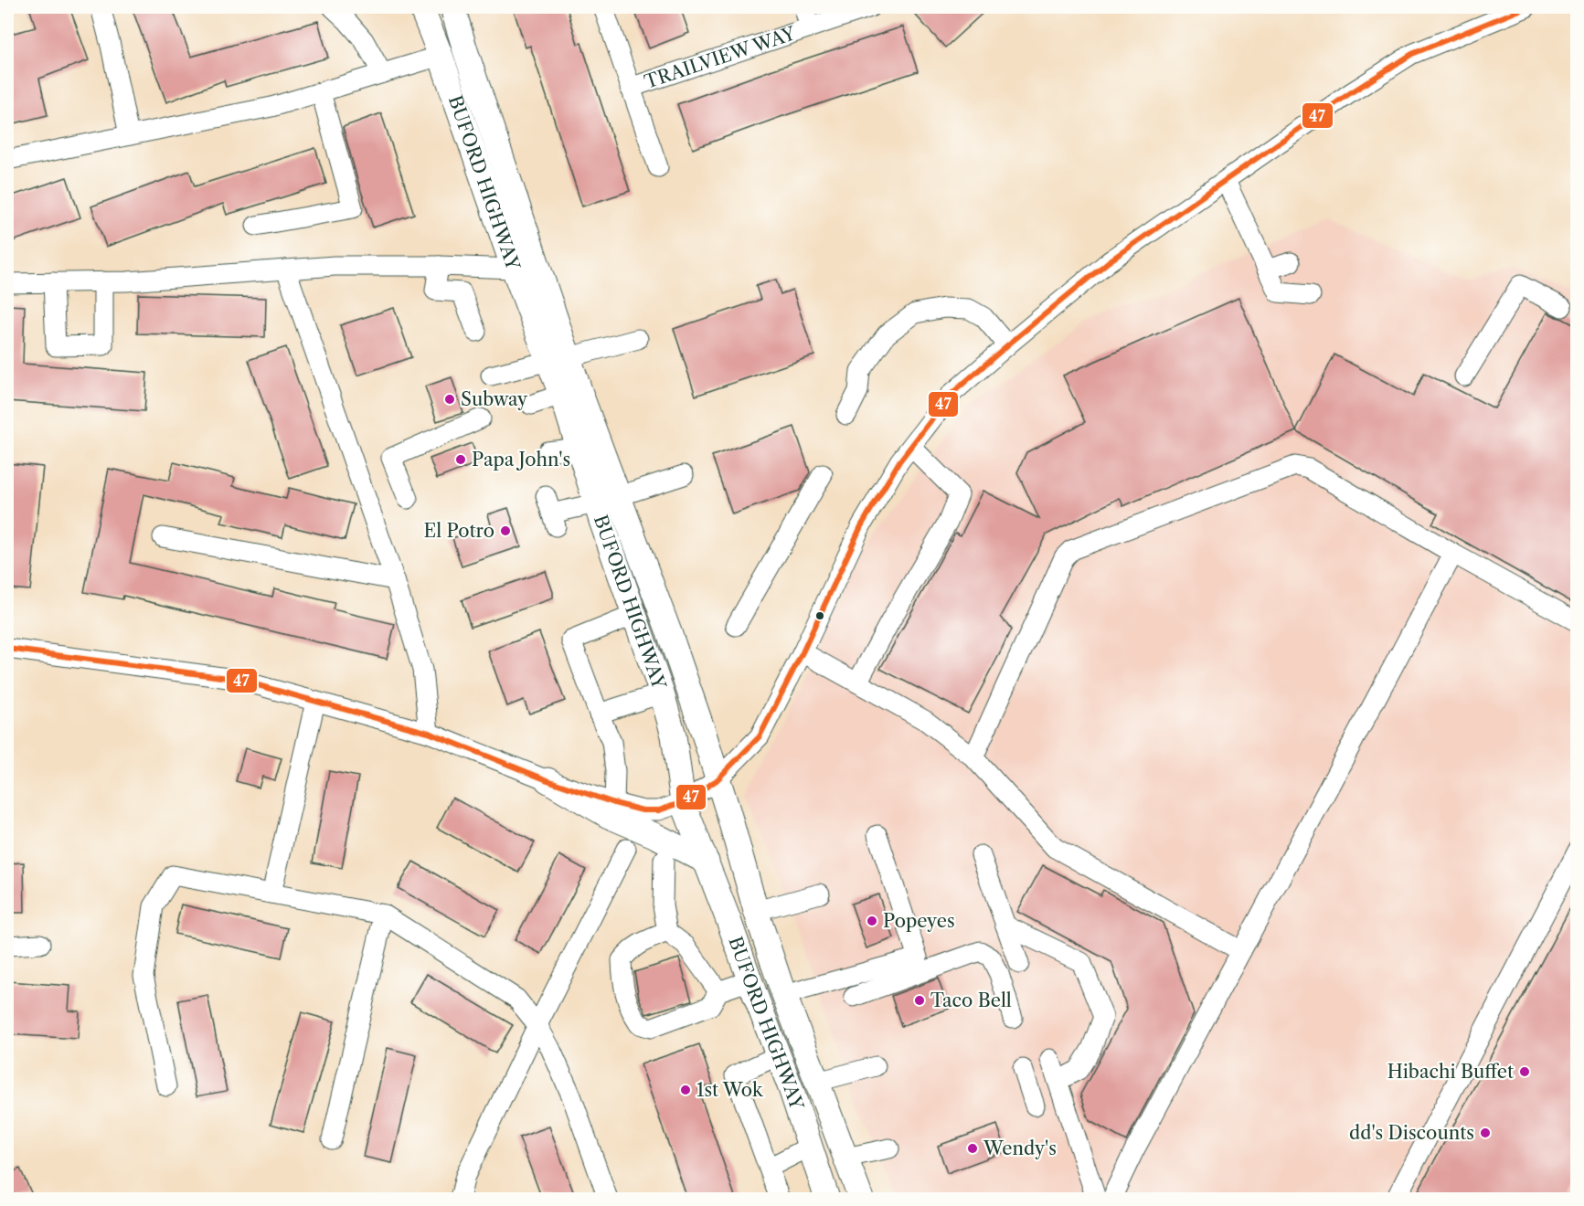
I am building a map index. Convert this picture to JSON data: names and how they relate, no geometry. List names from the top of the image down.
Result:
{
  "streets": {
    "main road": ["BUFORD HIGHWAY"],
    "street": ["TRAILVIEW WAY"]
  },
  "places": [
    "Subway",
    "Papa John's",
    "El Potro",
    "Popeyes",
    "Taco Bell",
    "Hibachi Buffet",
    "1st Wok",
    "dd's Discounts",
    "Wendy's"
  ],
  "lines": ["transit line 47"]
}
